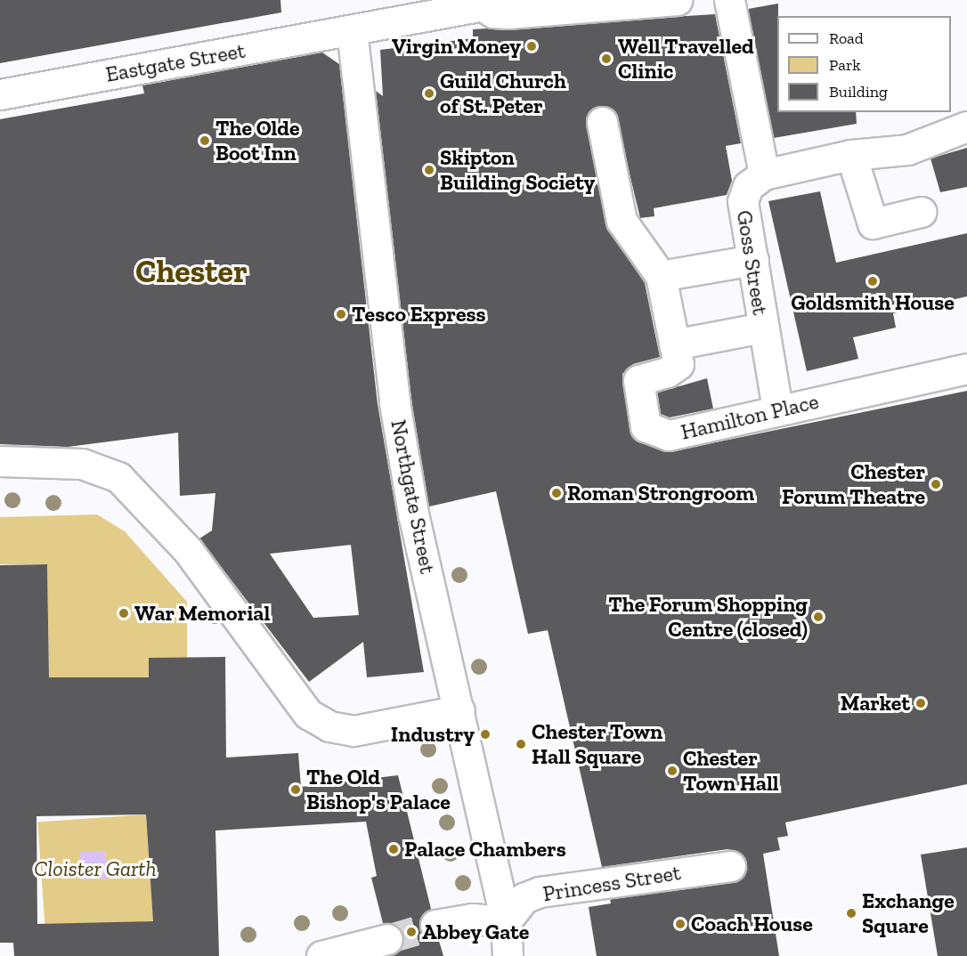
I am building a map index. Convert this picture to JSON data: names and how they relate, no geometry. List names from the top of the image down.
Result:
{
  "streets": {
    "street": [
      "Eastgate Street",
      "Goss Street",
      "Hamilton Place",
      "Northgate Street",
      "Princess Street"
    ]
  },
  "crossings": [
    ["Eastgate Street", "Northgate Street"],
    ["Goss Street", "Hamilton Place"],
    ["Northgate Street", "Princess Street"]
  ],
  "districts": ["Chester"],
  "parks": ["Cloister Garth"],
  "places": [
    "Virgin Money",
    "Well Travelled Clinic",
    "Guild Church of St. Peter",
    "The Olde Boot Inn",
    "Skipton Building Society",
    "Goldsmith House",
    "Tesco Express",
    "Chester Forum Theatre",
    "Roman Strongroom",
    "War Memorial",
    "The Forum Shopping Centre (closed)",
    "Market",
    "Industry",
    "Chester Town Hall Square",
    "Chester Town Hall",
    "The Old Bishop's Palace",
    "Palace Chambers",
    "Exchange Square",
    "Coach House",
    "Abbey Gate"
  ],
  "legend": ["Road", "Park", "Building"]
}
